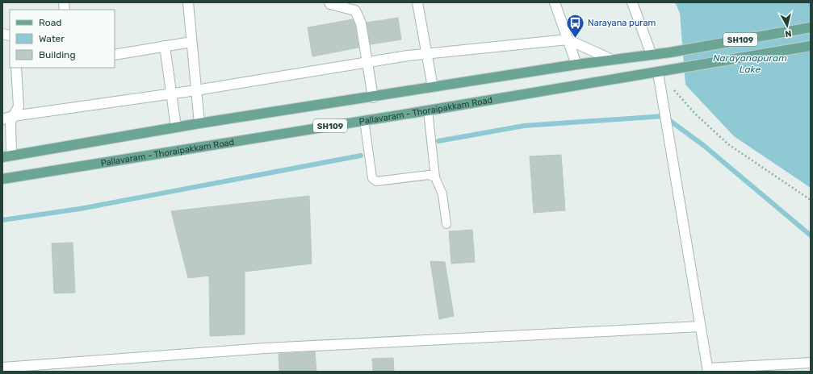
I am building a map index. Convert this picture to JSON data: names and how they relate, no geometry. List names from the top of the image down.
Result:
{
  "streets": {
    "main road": ["SH109", "Pallavaram - Thoraipakkam Road"]
  },
  "water": ["Narayanapuram Lake"],
  "places": {
    "bus stop": ["Narayana puram"]
  },
  "legend": ["Road", "Water", "Building"],
  "north": "bottom"
}
